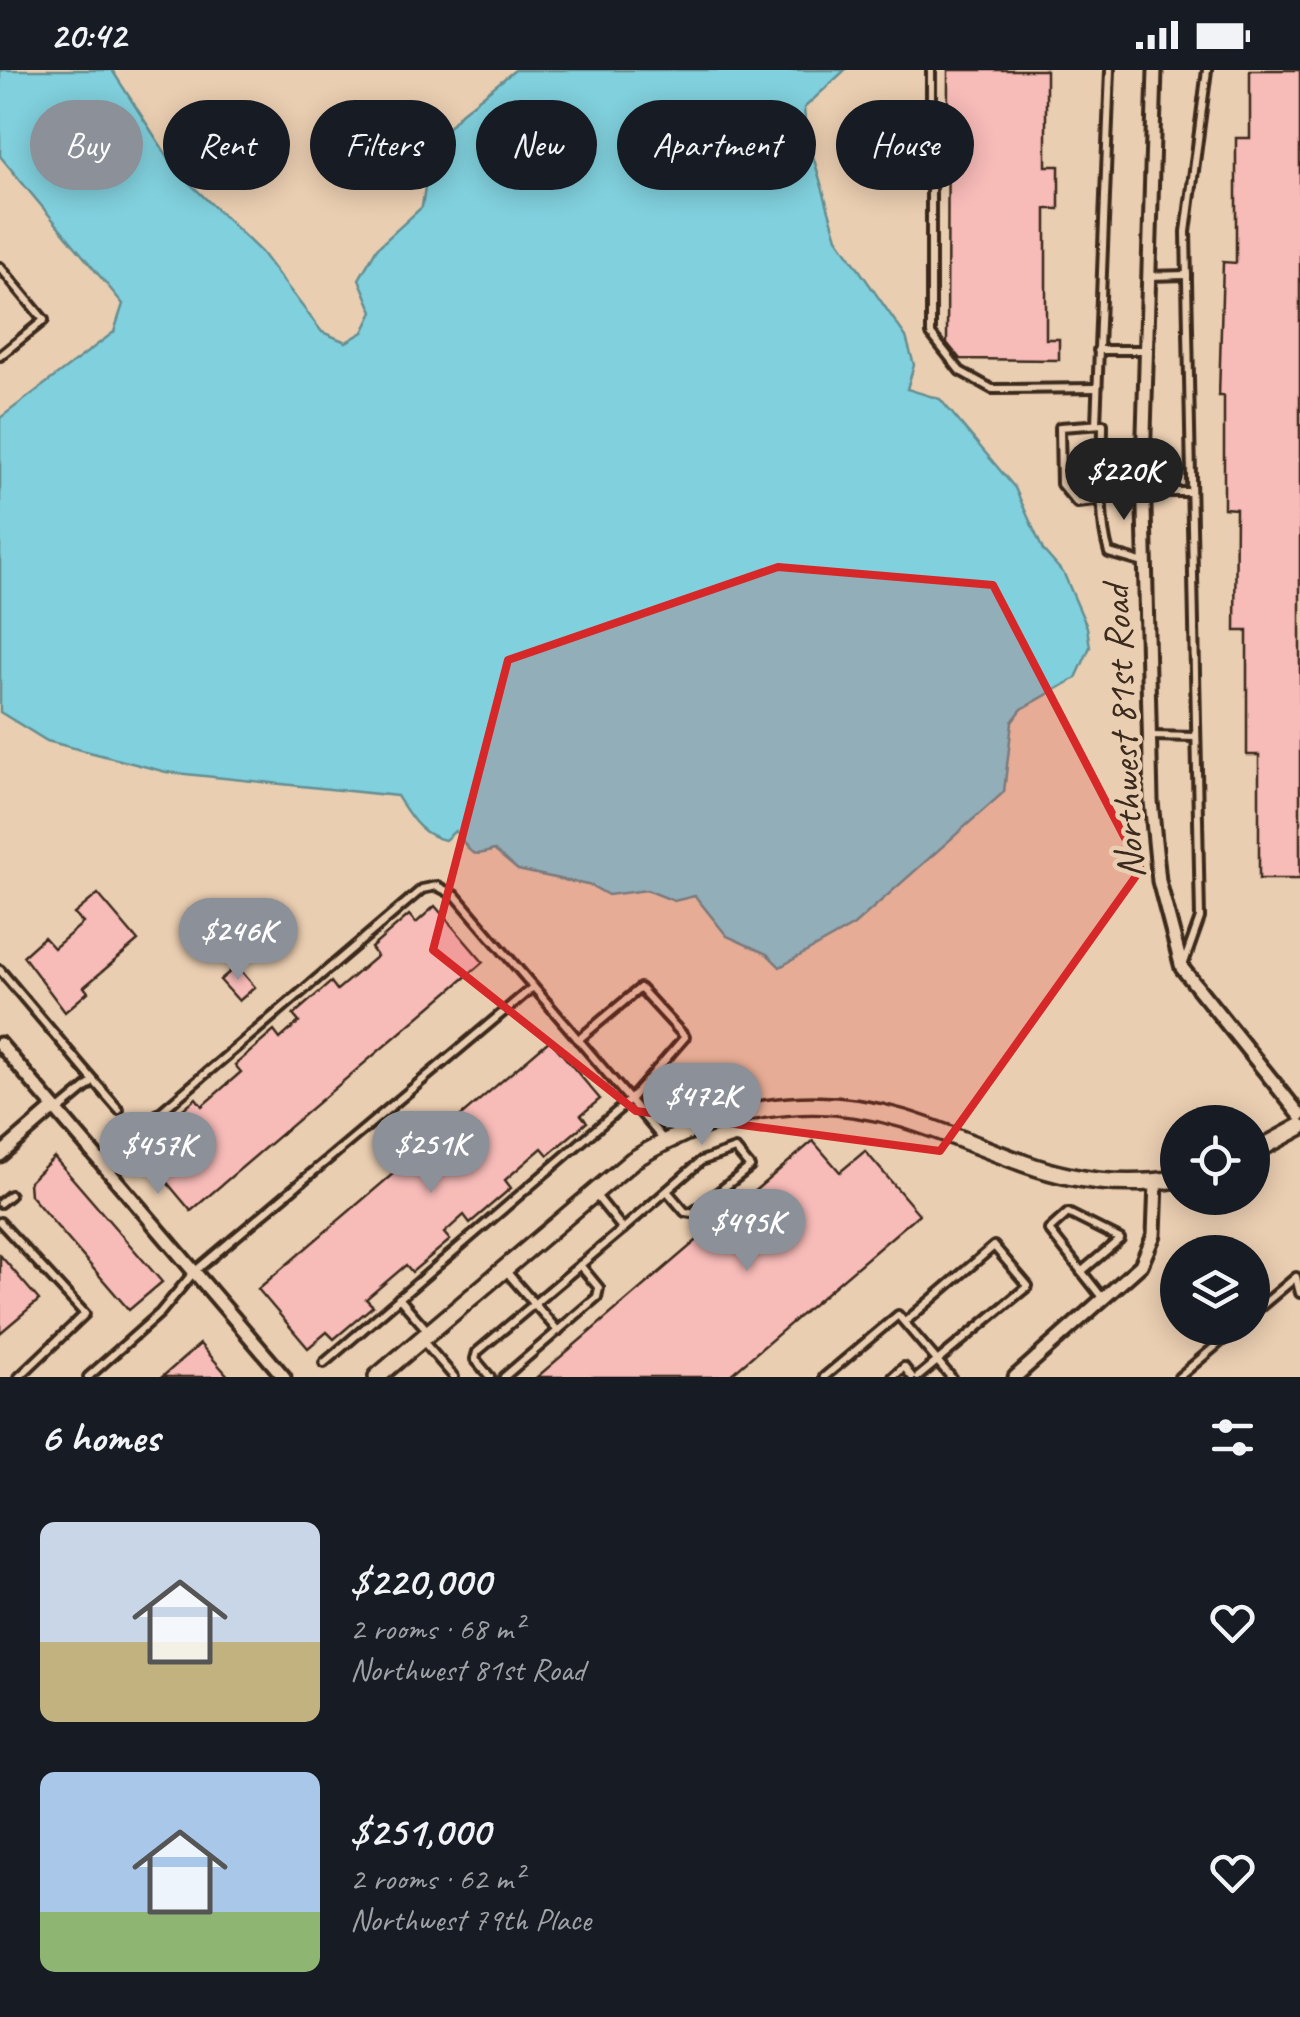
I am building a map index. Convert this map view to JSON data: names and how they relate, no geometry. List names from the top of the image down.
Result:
{
  "streets": {
    "street": ["Northwest 81st Road"]
  },
  "page": {
    "status": "20:42",
    "chip": [
      "Buy",
      "Rent",
      "Filters",
      "New",
      "Apartment",
      "House"
    ],
    "price": [
      "$220K",
      "$246K",
      "$472K",
      "$251K",
      "$457K",
      "$495K"
    ],
    "heading": "6 homes",
    "list": [
      {
        "name": "$220,000",
        "note": "2 rooms · 68 m² · Northwest 81st Road"
      },
      {
        "name": "$251,000",
        "note": "2 rooms · 62 m² · Northwest 79th Place"
      }
    ]
  }
}
